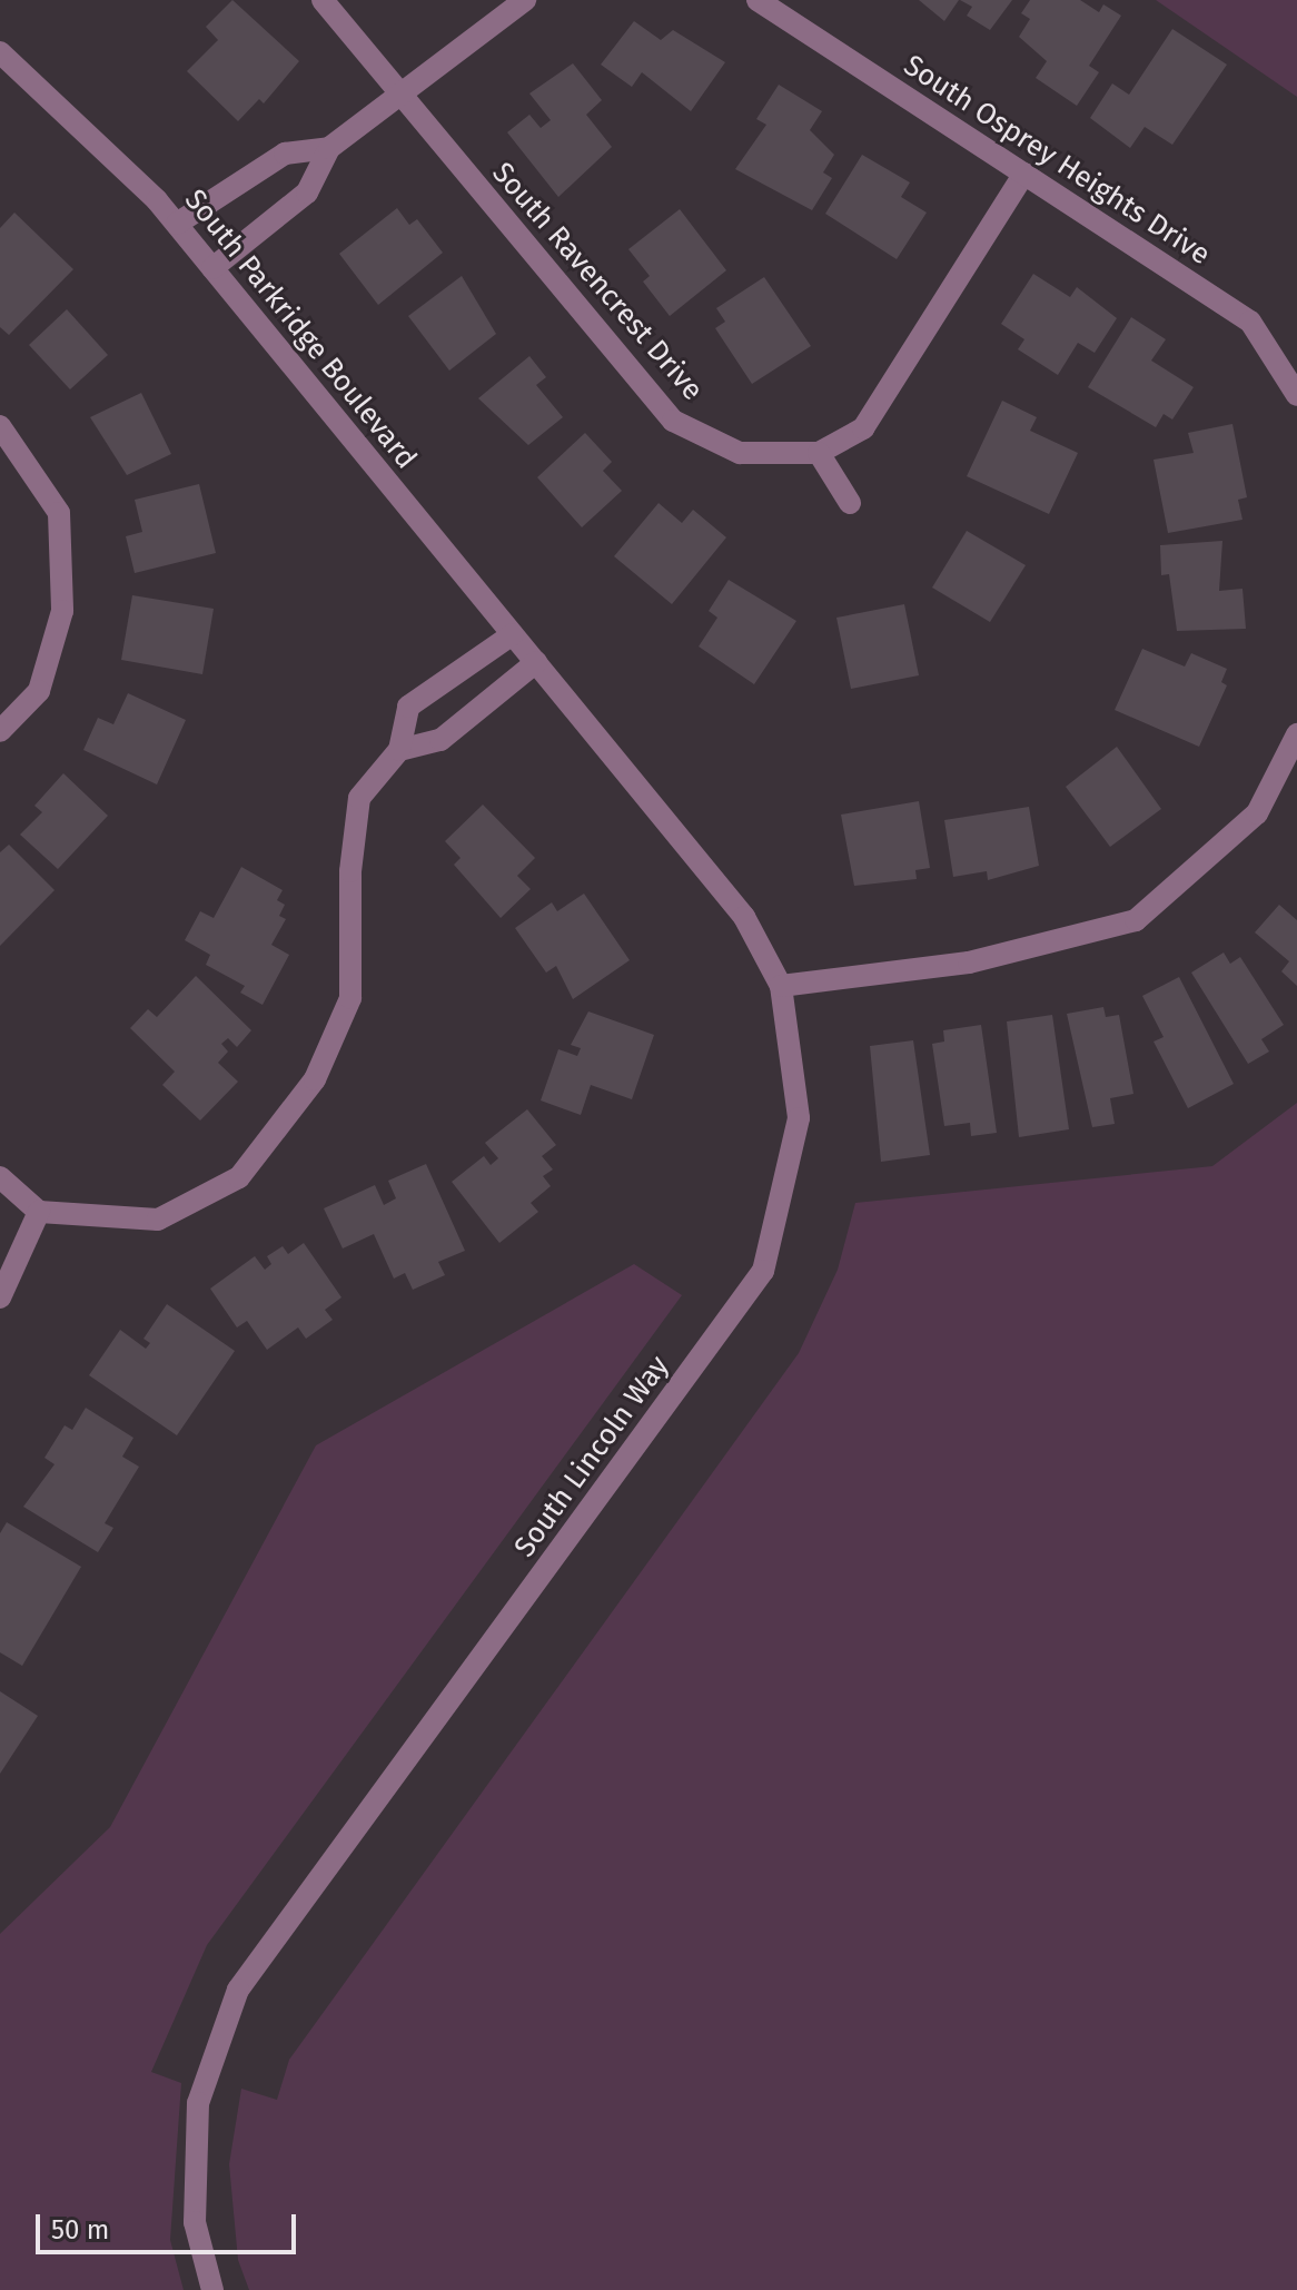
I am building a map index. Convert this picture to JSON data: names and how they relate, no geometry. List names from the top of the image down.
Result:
{
  "streets": {
    "street": [
      "South Osprey Heights Drive",
      "South Ravencrest Drive",
      "South Parkridge Boulevard",
      "South Lincoln Way"
    ]
  },
  "crossings": [
    ["South Osprey Heights Drive", "South Ravencrest Drive"],
    ["South Parkridge Boulevard", "South Lincoln Way"]
  ],
  "scale_bar": "50 m"
}
